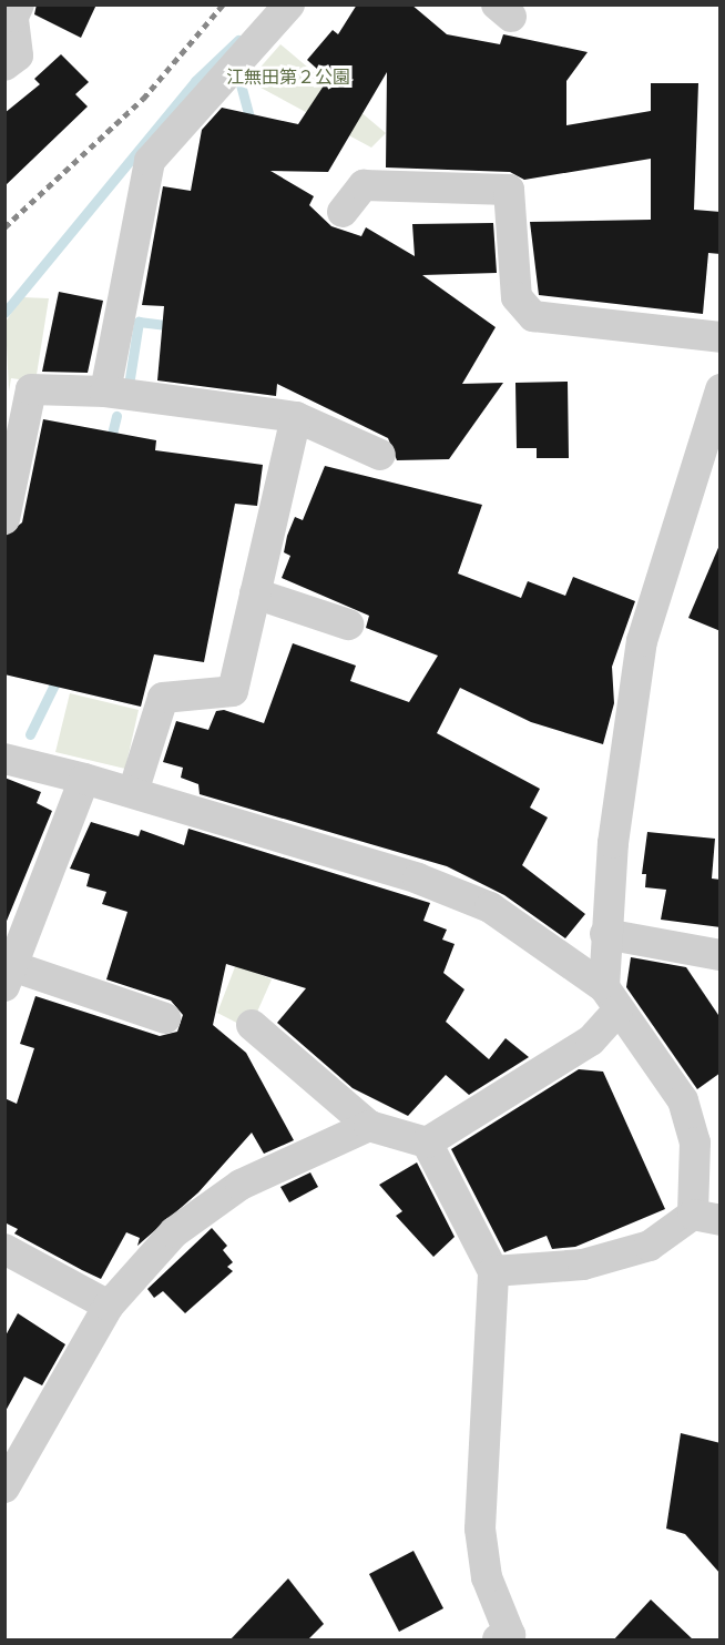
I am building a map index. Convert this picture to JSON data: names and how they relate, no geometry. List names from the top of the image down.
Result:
{
  "parks": ["江無田第２公園"]
}
